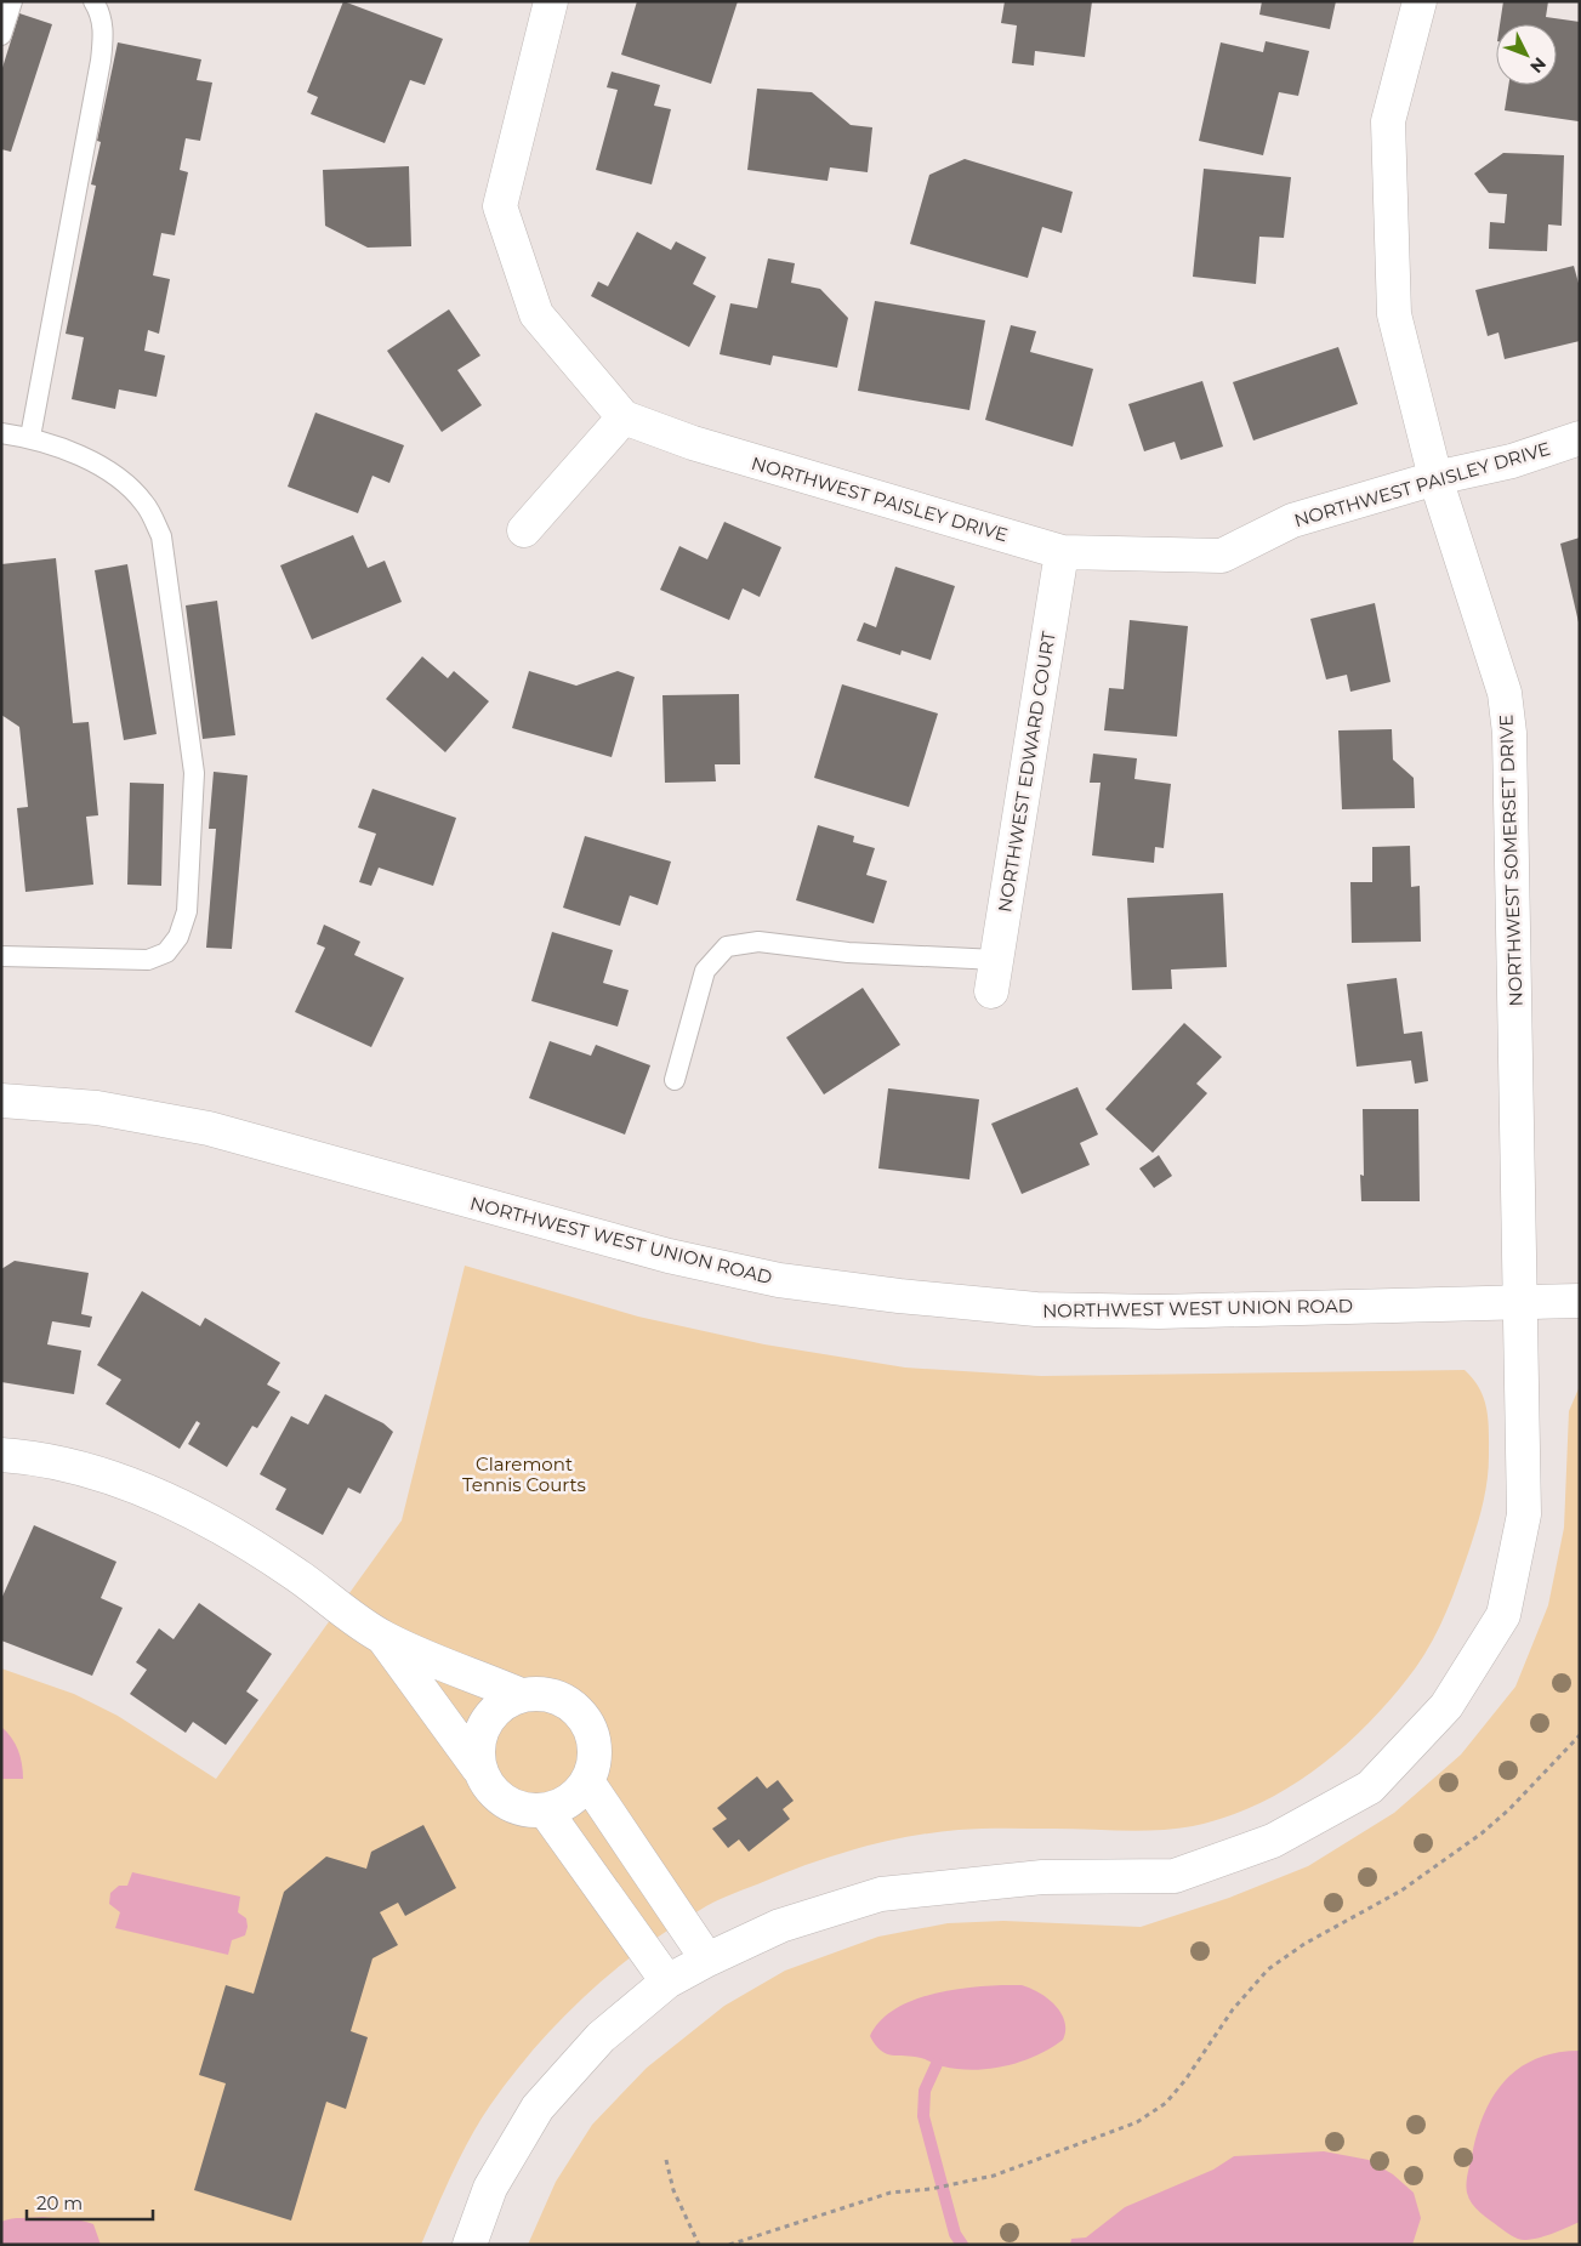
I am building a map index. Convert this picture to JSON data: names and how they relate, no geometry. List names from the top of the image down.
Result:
{
  "streets": {
    "street": [
      "NORTHWEST PAISLEY DRIVE",
      "NORTHWEST EDWARD COURT",
      "NORTHWEST SOMERSET DRIVE",
      "NORTHWEST WEST UNION ROAD"
    ]
  },
  "crossings": [
    ["NORTHWEST PAISLEY DRIVE", "NORTHWEST EDWARD COURT"],
    ["NORTHWEST PAISLEY DRIVE", "NORTHWEST SOMERSET DRIVE"],
    ["NORTHWEST SOMERSET DRIVE", "NORTHWEST WEST UNION ROAD"]
  ],
  "parks": ["Claremont Tennis Courts"],
  "scale_bar": "20 m",
  "north": "bottom right"
}
